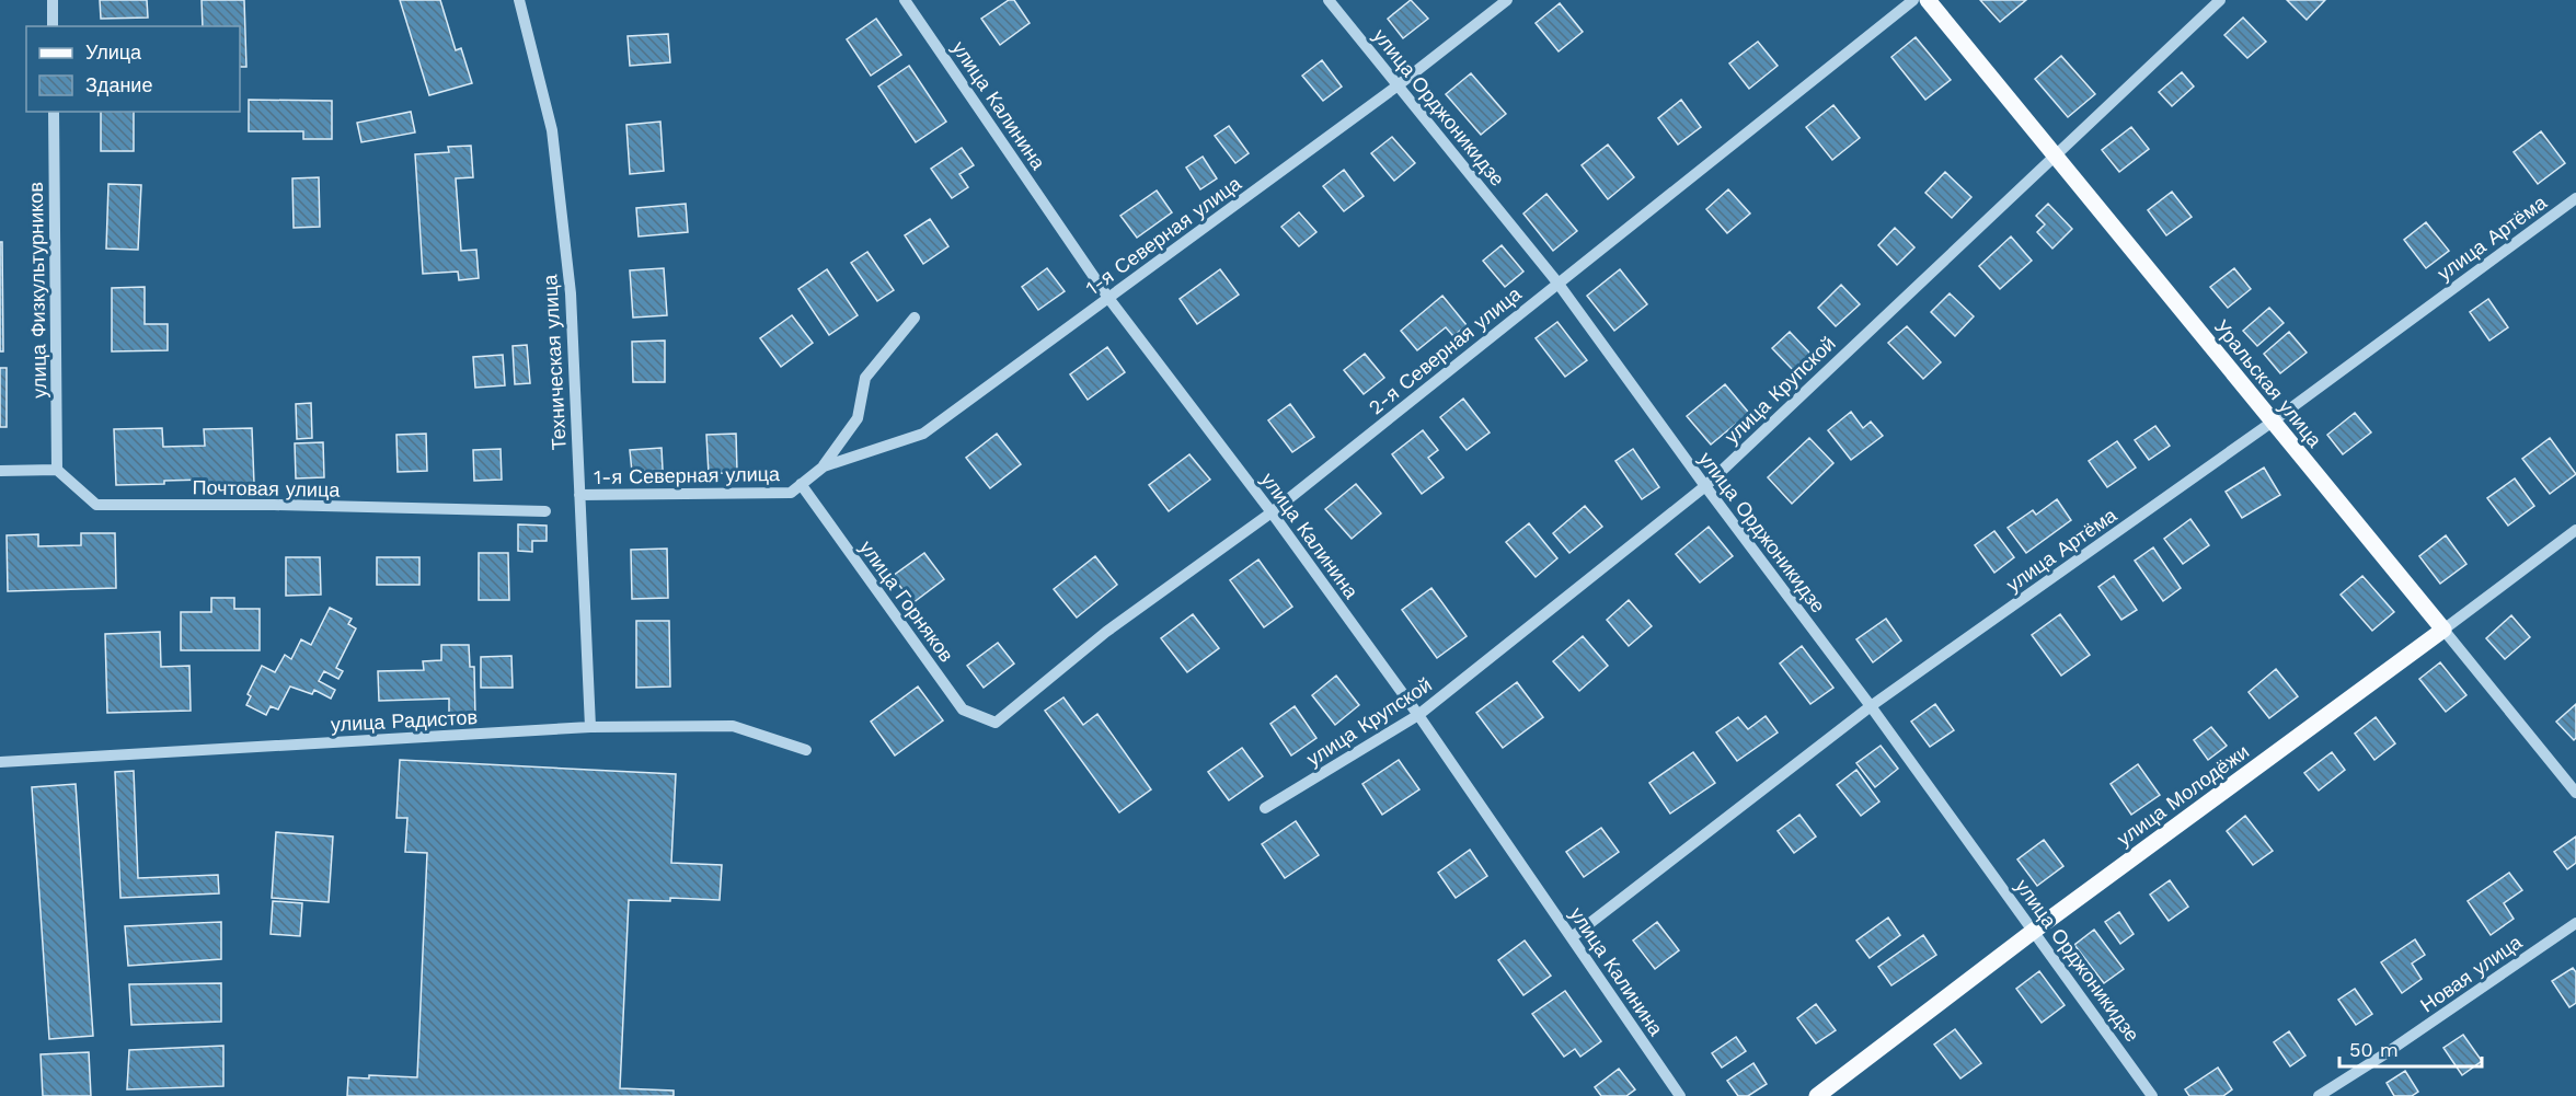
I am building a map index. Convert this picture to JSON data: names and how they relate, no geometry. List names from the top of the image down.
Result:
{
  "streets": {
    "main road": ["Уральская улица", "улица Молодёжи"],
    "street": [
      "улица Калинина",
      "улица Орджоникидзе",
      "1-я Северная улица",
      "улица Артёма",
      "улица Физкультурников",
      "2-я Северная улица",
      "Техническая улица",
      "улица Крупской",
      "Почтовая улица",
      "улица Горняков",
      "улица Радистов",
      "Новая улица"
    ]
  },
  "crossings": [
    ["улица Калинина", "1-я Северная улица"],
    ["улица Калинина", "улица Артёма"],
    ["улица Калинина", "2-я Северная улица"],
    ["улица Калинина", "улица Крупской"],
    ["улица Орджоникидзе", "1-я Северная улица"],
    ["улица Орджоникидзе", "улица Артёма"],
    ["улица Орджоникидзе", "2-я Северная улица"],
    ["улица Орджоникидзе", "улица Крупской"],
    ["улица Орджоникидзе", "улица Молодёжи"],
    ["1-я Северная улица", "Техническая улица"],
    ["1-я Северная улица", "улица Горняков"],
    ["улица Артёма", "Уральская улица"],
    ["улица Физкультурников", "Почтовая улица"],
    ["2-я Северная улица", "улица Горняков"],
    ["Техническая улица", "улица Радистов"],
    ["Уральская улица", "улица Крупской"],
    ["Уральская улица", "улица Молодёжи"]
  ],
  "legend": ["Улица", "Здание"],
  "scale_bar": "50 m"
}
